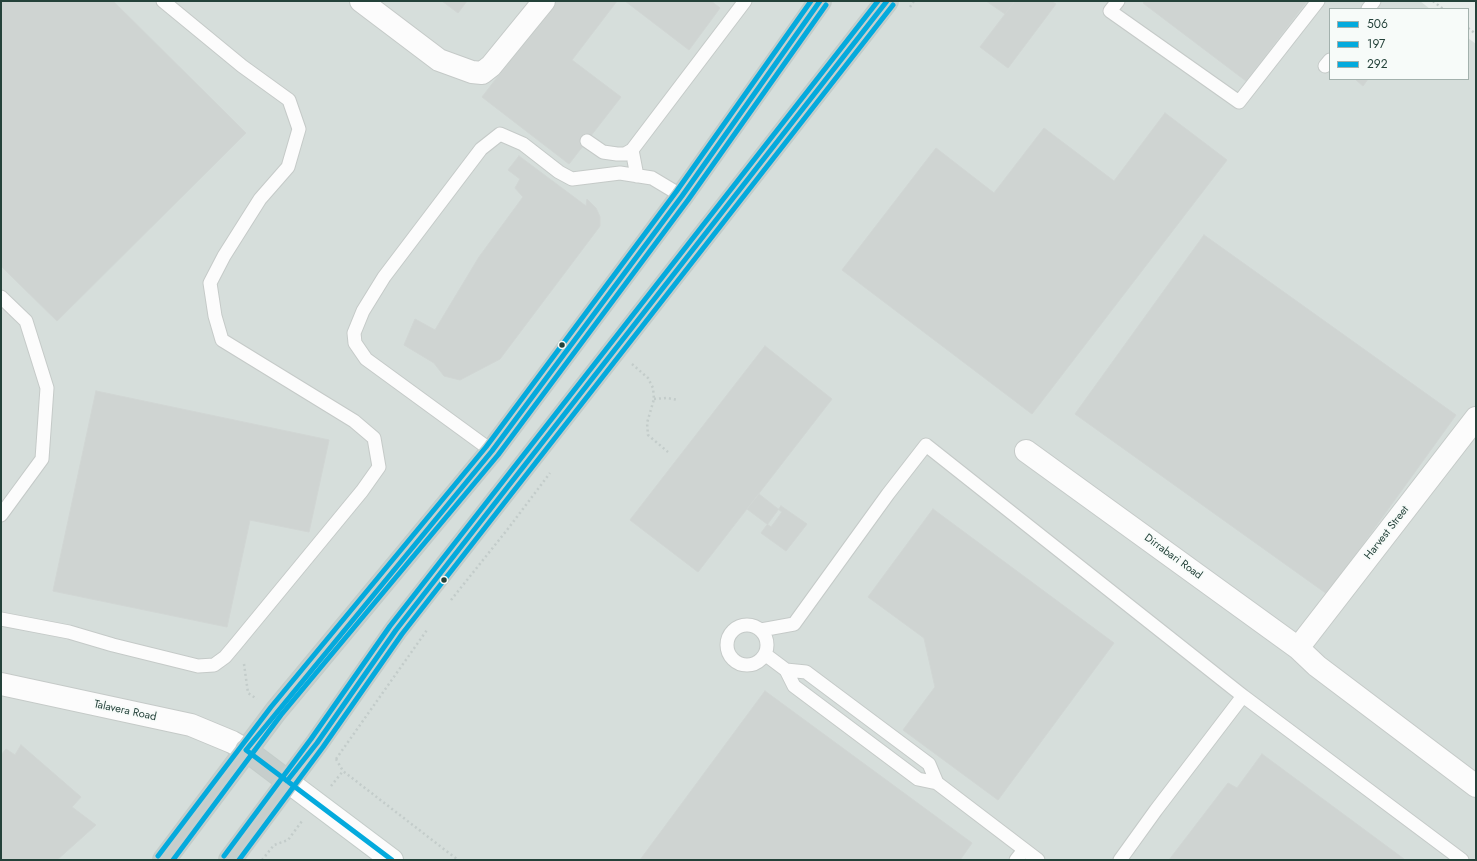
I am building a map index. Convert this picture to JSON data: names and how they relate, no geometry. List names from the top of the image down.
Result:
{
  "streets": {
    "street": ["Harvest Street", "Dirrabari Road", "Talavera Road"]
  },
  "crossings": [
    ["Harvest Street", "Dirrabari Road"]
  ],
  "lines": ["transit line 506", "transit line 292", "transit line 197"],
  "legend": ["506", "197", "292"]
}
